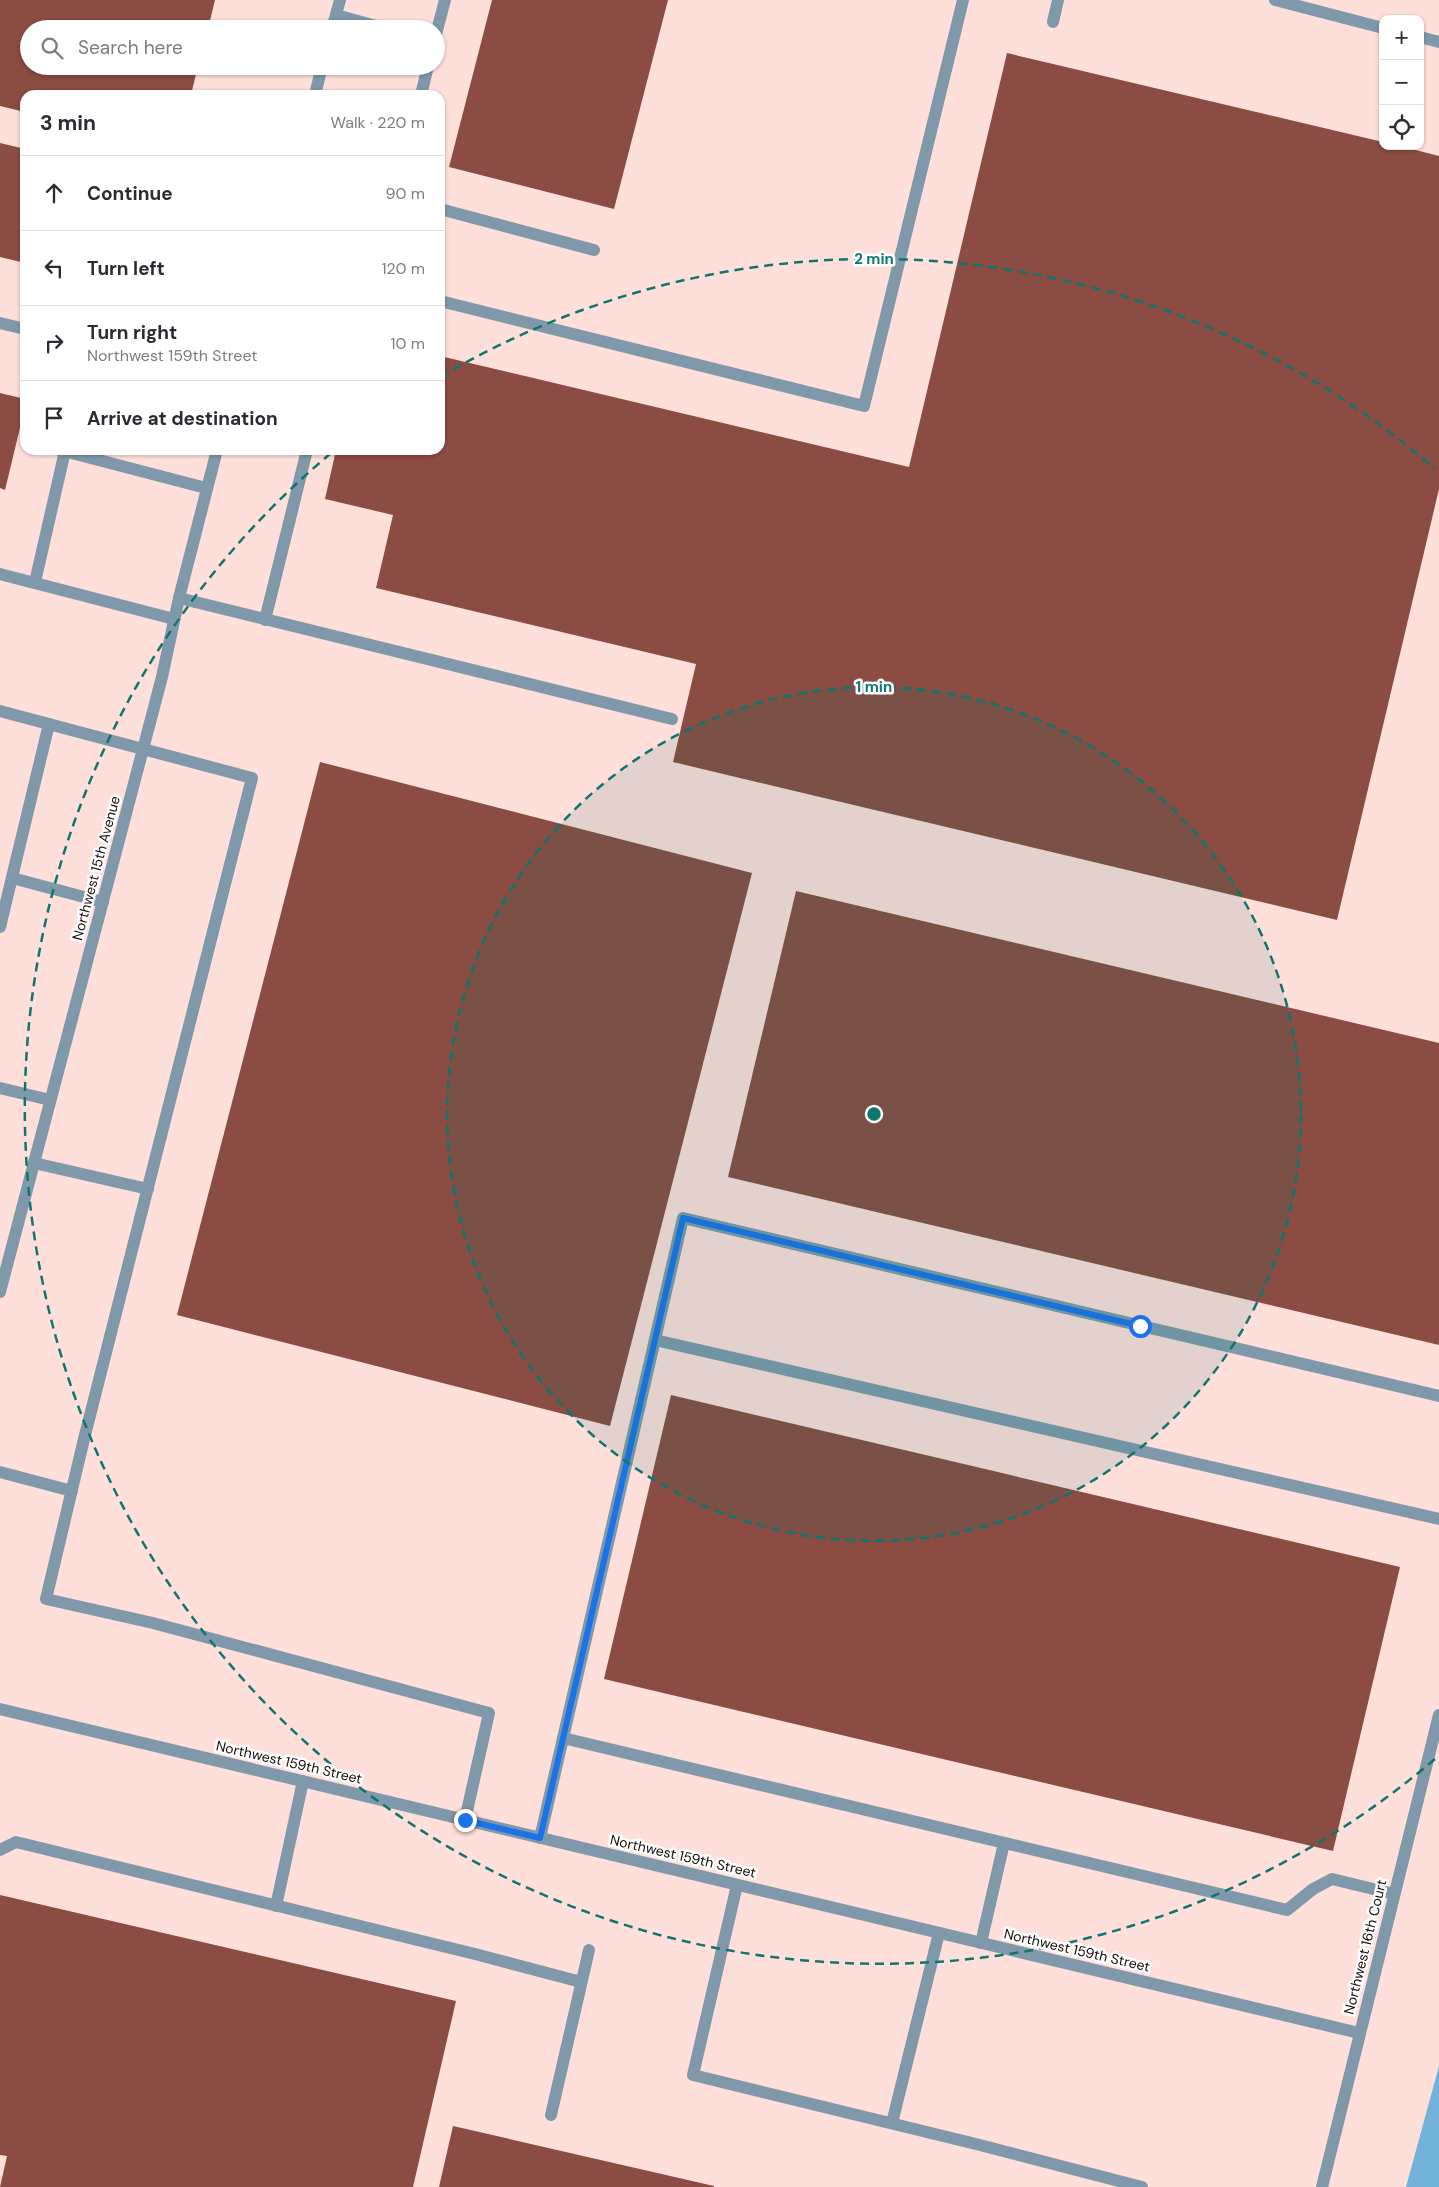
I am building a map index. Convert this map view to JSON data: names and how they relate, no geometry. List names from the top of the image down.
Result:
{
  "streets": {
    "street": ["Northwest 15th Avenue", "Northwest 159th Street", "Northwest 16th Court"]
  },
  "crossings": [
    ["Northwest 159th Street", "Northwest 16th Court"]
  ],
  "page": {
    "map_buttons": ["+", "−"],
    "search": "Search here",
    "heading": ["3 min", "Walk · 220 m"],
    "list": [
      ["Continue", "90 m"],
      ["Turn left", "120 m"],
      ["Turn right", "Northwest 159th Street", "10 m"],
      "Arrive at destination"
    ]
  },
  "rings": ["2 min", "1 min"]
}
